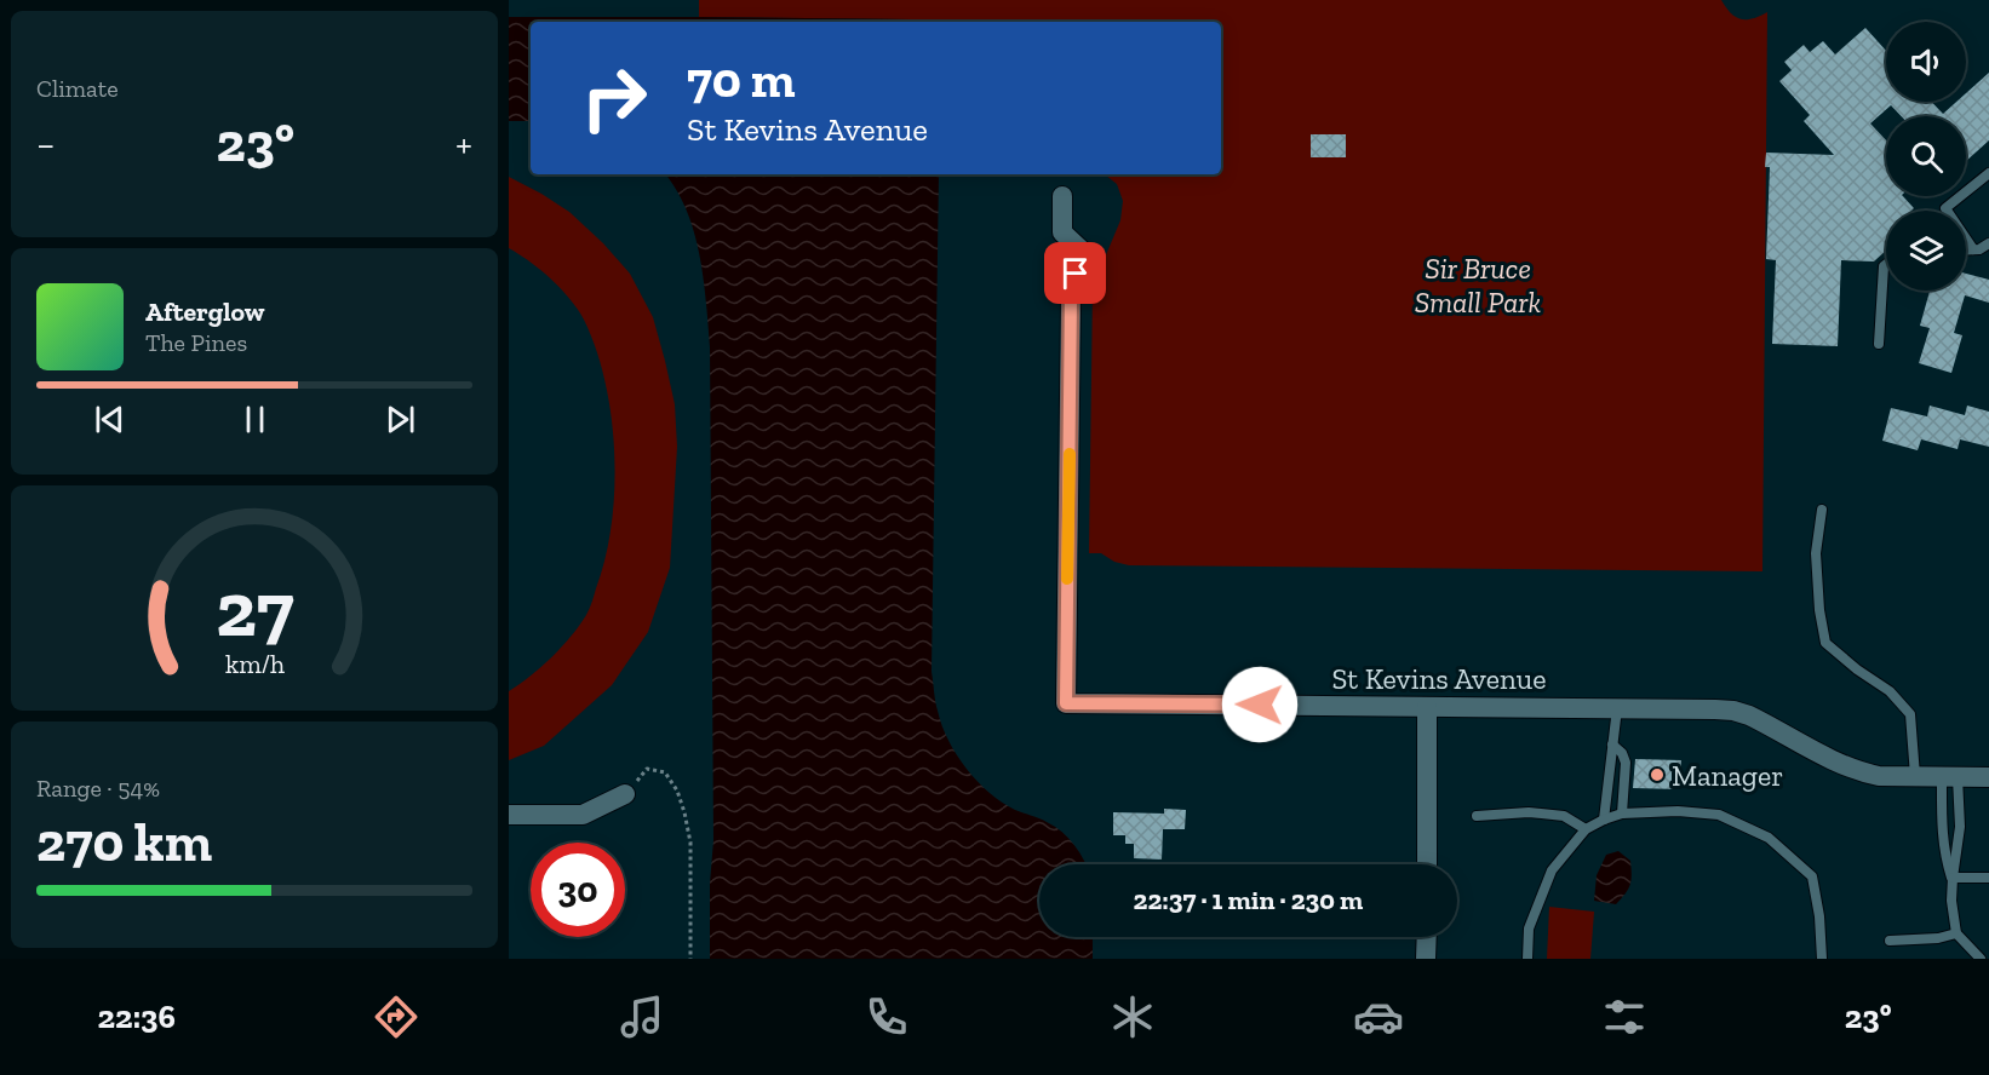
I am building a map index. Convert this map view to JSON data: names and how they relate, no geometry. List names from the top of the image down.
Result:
{
  "streets": {
    "street": ["St Kevins Avenue"]
  },
  "parks": ["Sir Bruce Small Park"],
  "places": ["Manager"],
  "page": {
    "tile": [
      "Climate",
      ["Range · 54%", "270 km"]
    ],
    "turn": ["70 m", "St Kevins Avenue"],
    "heat": ["−", "23°", "+"],
    "song": ["Afterglow", "The Pines"],
    "limit": "30",
    "trip": "22:37 · 1 min · 230 m",
    "tabs": ["22:36", "23°"],
    "gauge": ["27", "km/h"]
  }
}
